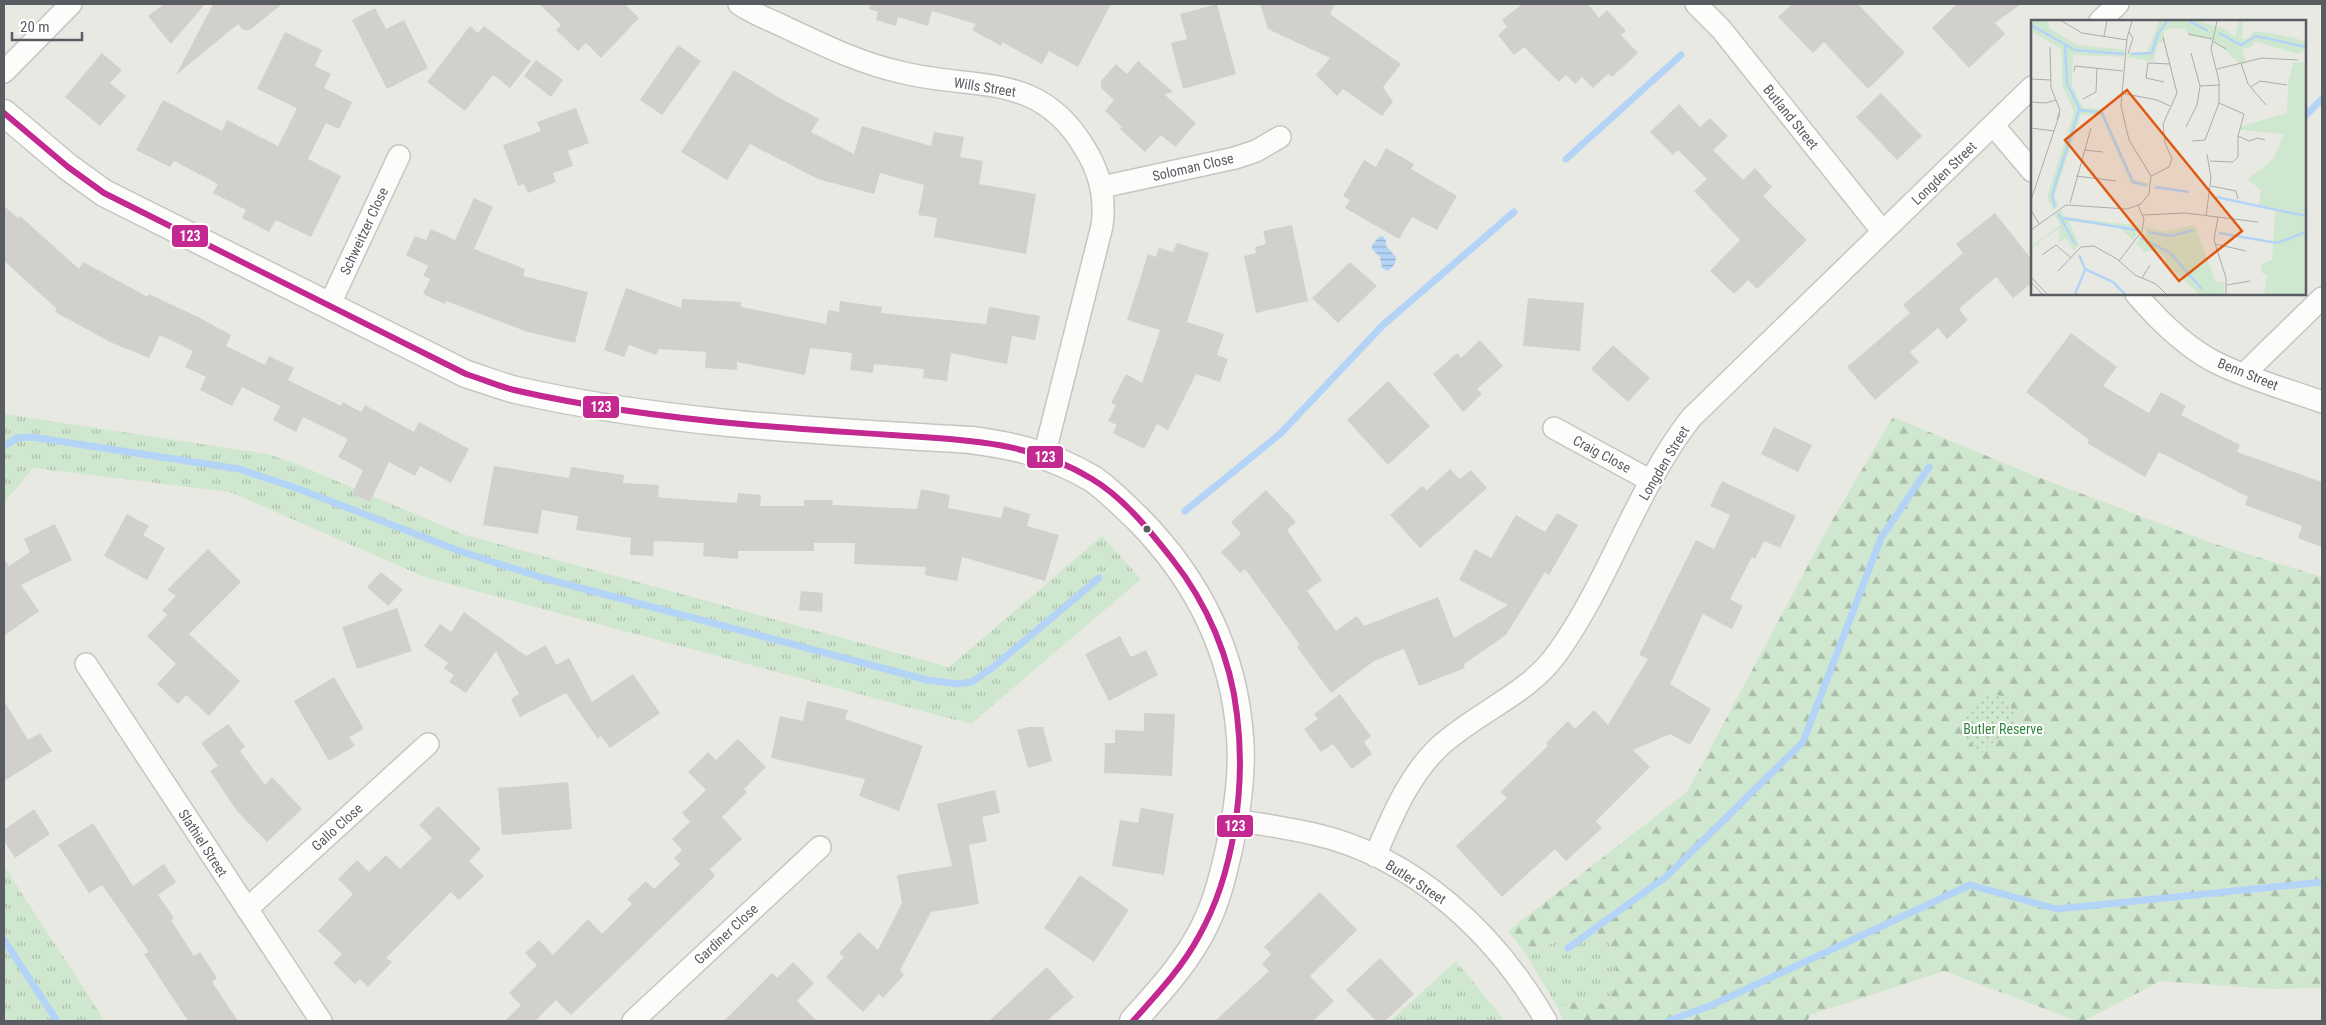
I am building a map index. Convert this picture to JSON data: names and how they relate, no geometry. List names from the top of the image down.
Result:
{
  "streets": {
    "street": [
      "Wills Street",
      "Butland Street",
      "Soloman Close",
      "Longden Street",
      "Schweitzer Close",
      "Benn Street",
      "Craig Close",
      "Gallo Close",
      "Slathiel Street",
      "Butler Street",
      "Gardiner Close"
    ]
  },
  "crossings": [
    ["Wills Street", "Soloman Close"],
    ["Butland Street", "Longden Street"],
    ["Longden Street", "Craig Close"],
    ["Longden Street", "Butler Street"],
    ["Gallo Close", "Slathiel Street"]
  ],
  "parks": ["Butler Reserve"],
  "lines": ["transit line 123"],
  "scale_bar": "20 m"
}
